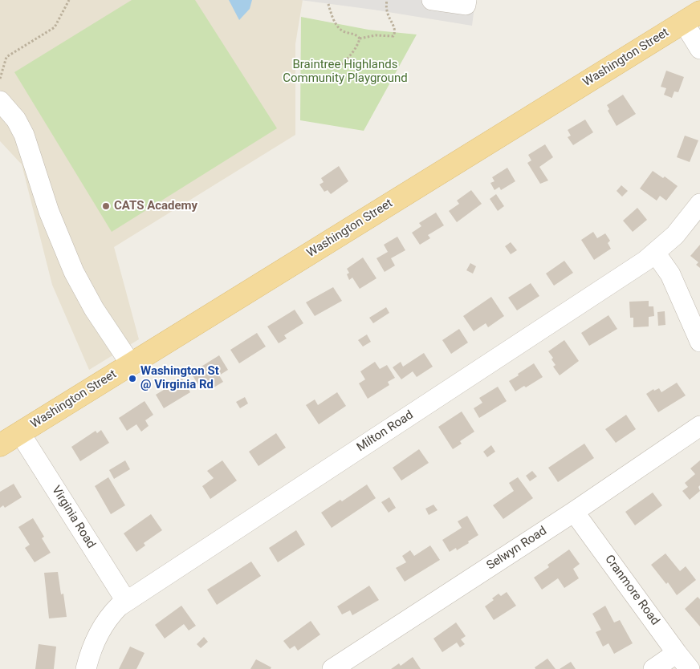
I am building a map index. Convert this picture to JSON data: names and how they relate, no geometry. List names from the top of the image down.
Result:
{
  "streets": {
    "main road": ["Washington Street"],
    "street": [
      "Milton Road",
      "Virginia Road",
      "Selwyn Road",
      "Cranmore Road"
    ]
  },
  "crossings": [
    ["Washington Street", "Virginia Road"],
    ["Milton Road", "Virginia Road"],
    ["Selwyn Road", "Cranmore Road"]
  ],
  "parks": ["Braintree Highlands Community Playground"],
  "places": ["CATS Academy", "Washington St @ Virginia Rd"]
}
